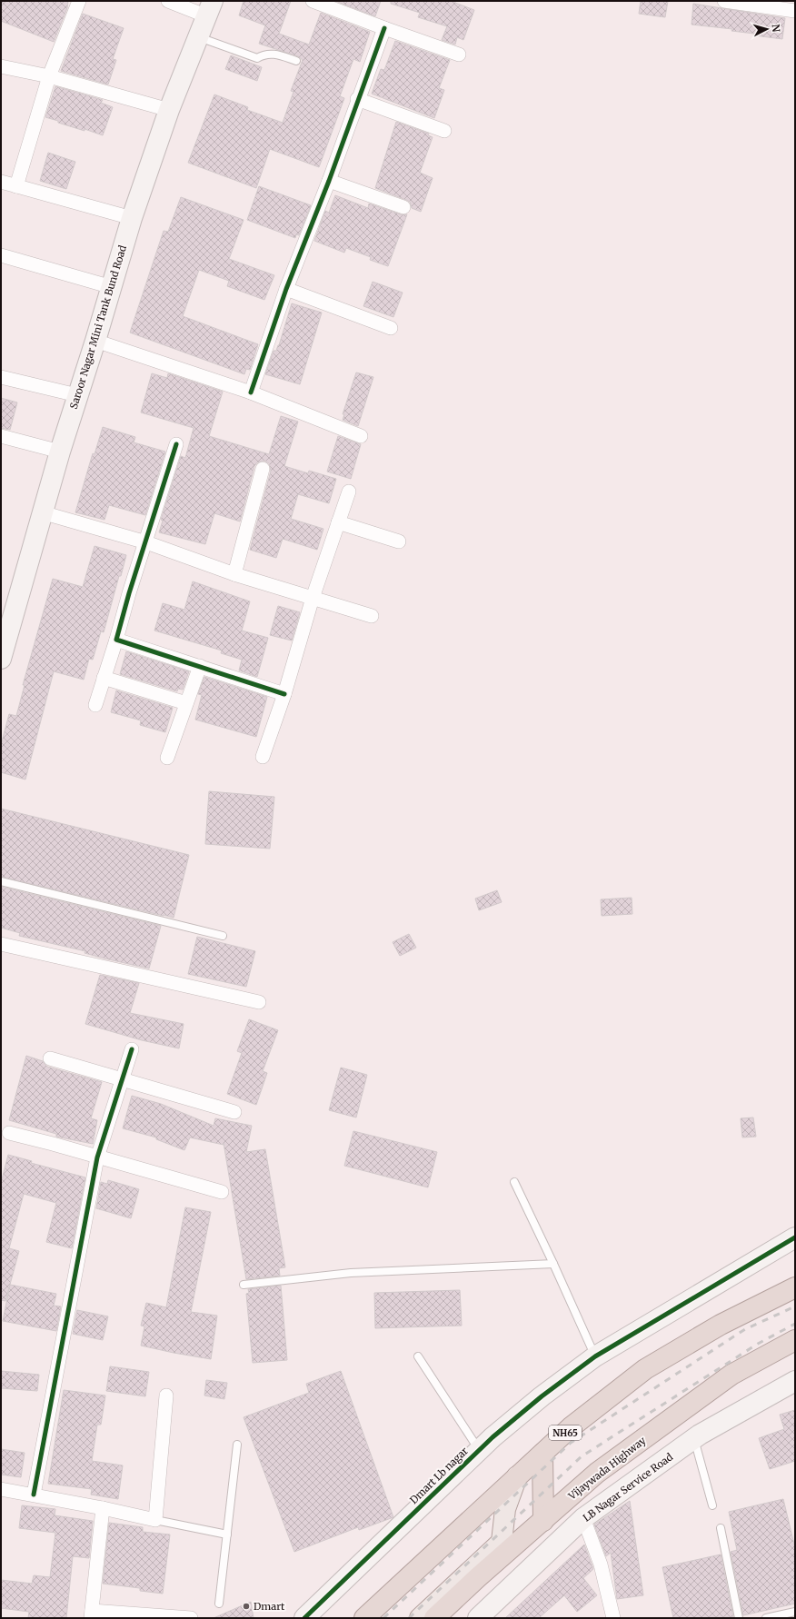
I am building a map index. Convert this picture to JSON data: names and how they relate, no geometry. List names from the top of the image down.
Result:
{
  "streets": {
    "highway": ["NH65", "Vijaywada Highway"],
    "street": ["Saroor Nagar Mini Tank Bund Road", "Dmart Lb nagar", "LB Nagar Service Road"]
  },
  "places": ["Dmart"],
  "north": "right"
}
